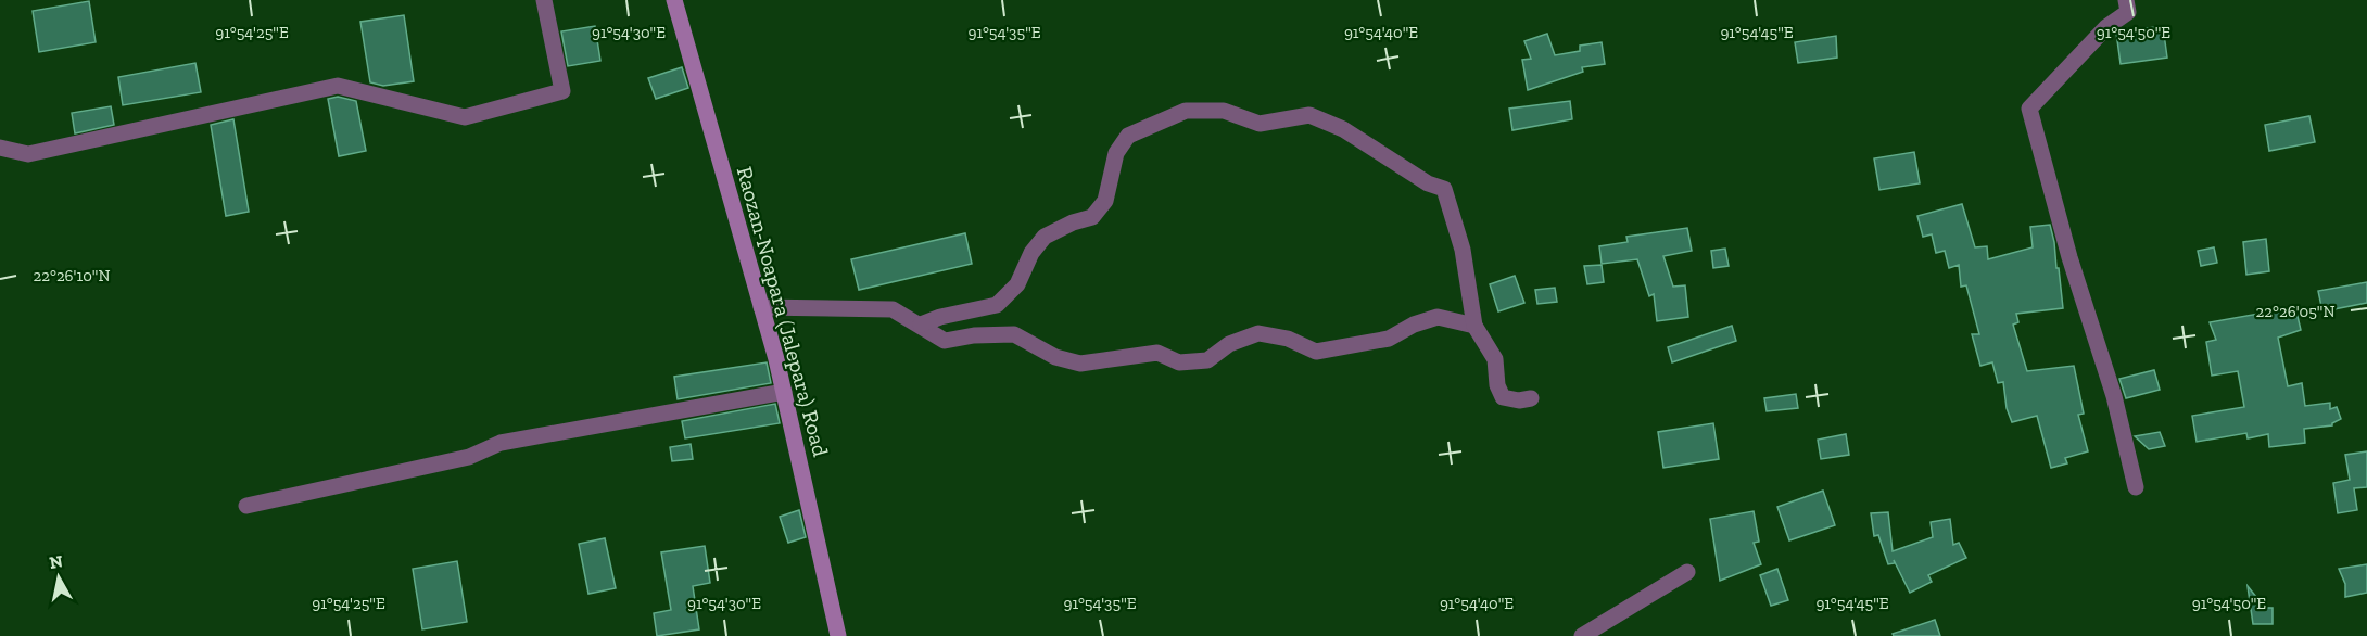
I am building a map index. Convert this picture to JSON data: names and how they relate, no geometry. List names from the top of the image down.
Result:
{
  "streets": {
    "main road": ["Raozan-Noapara (Jalepara) Road"]
  },
  "north": "top",
  "coordinates": [
    "91°54'25\"E",
    "91°54'30\"E",
    "91°54'35\"E",
    "91°54'40\"E",
    "91°54'45\"E",
    "91°54'50\"E",
    "22°26'10\"N",
    "22°26'05\"N"
  ]
}
